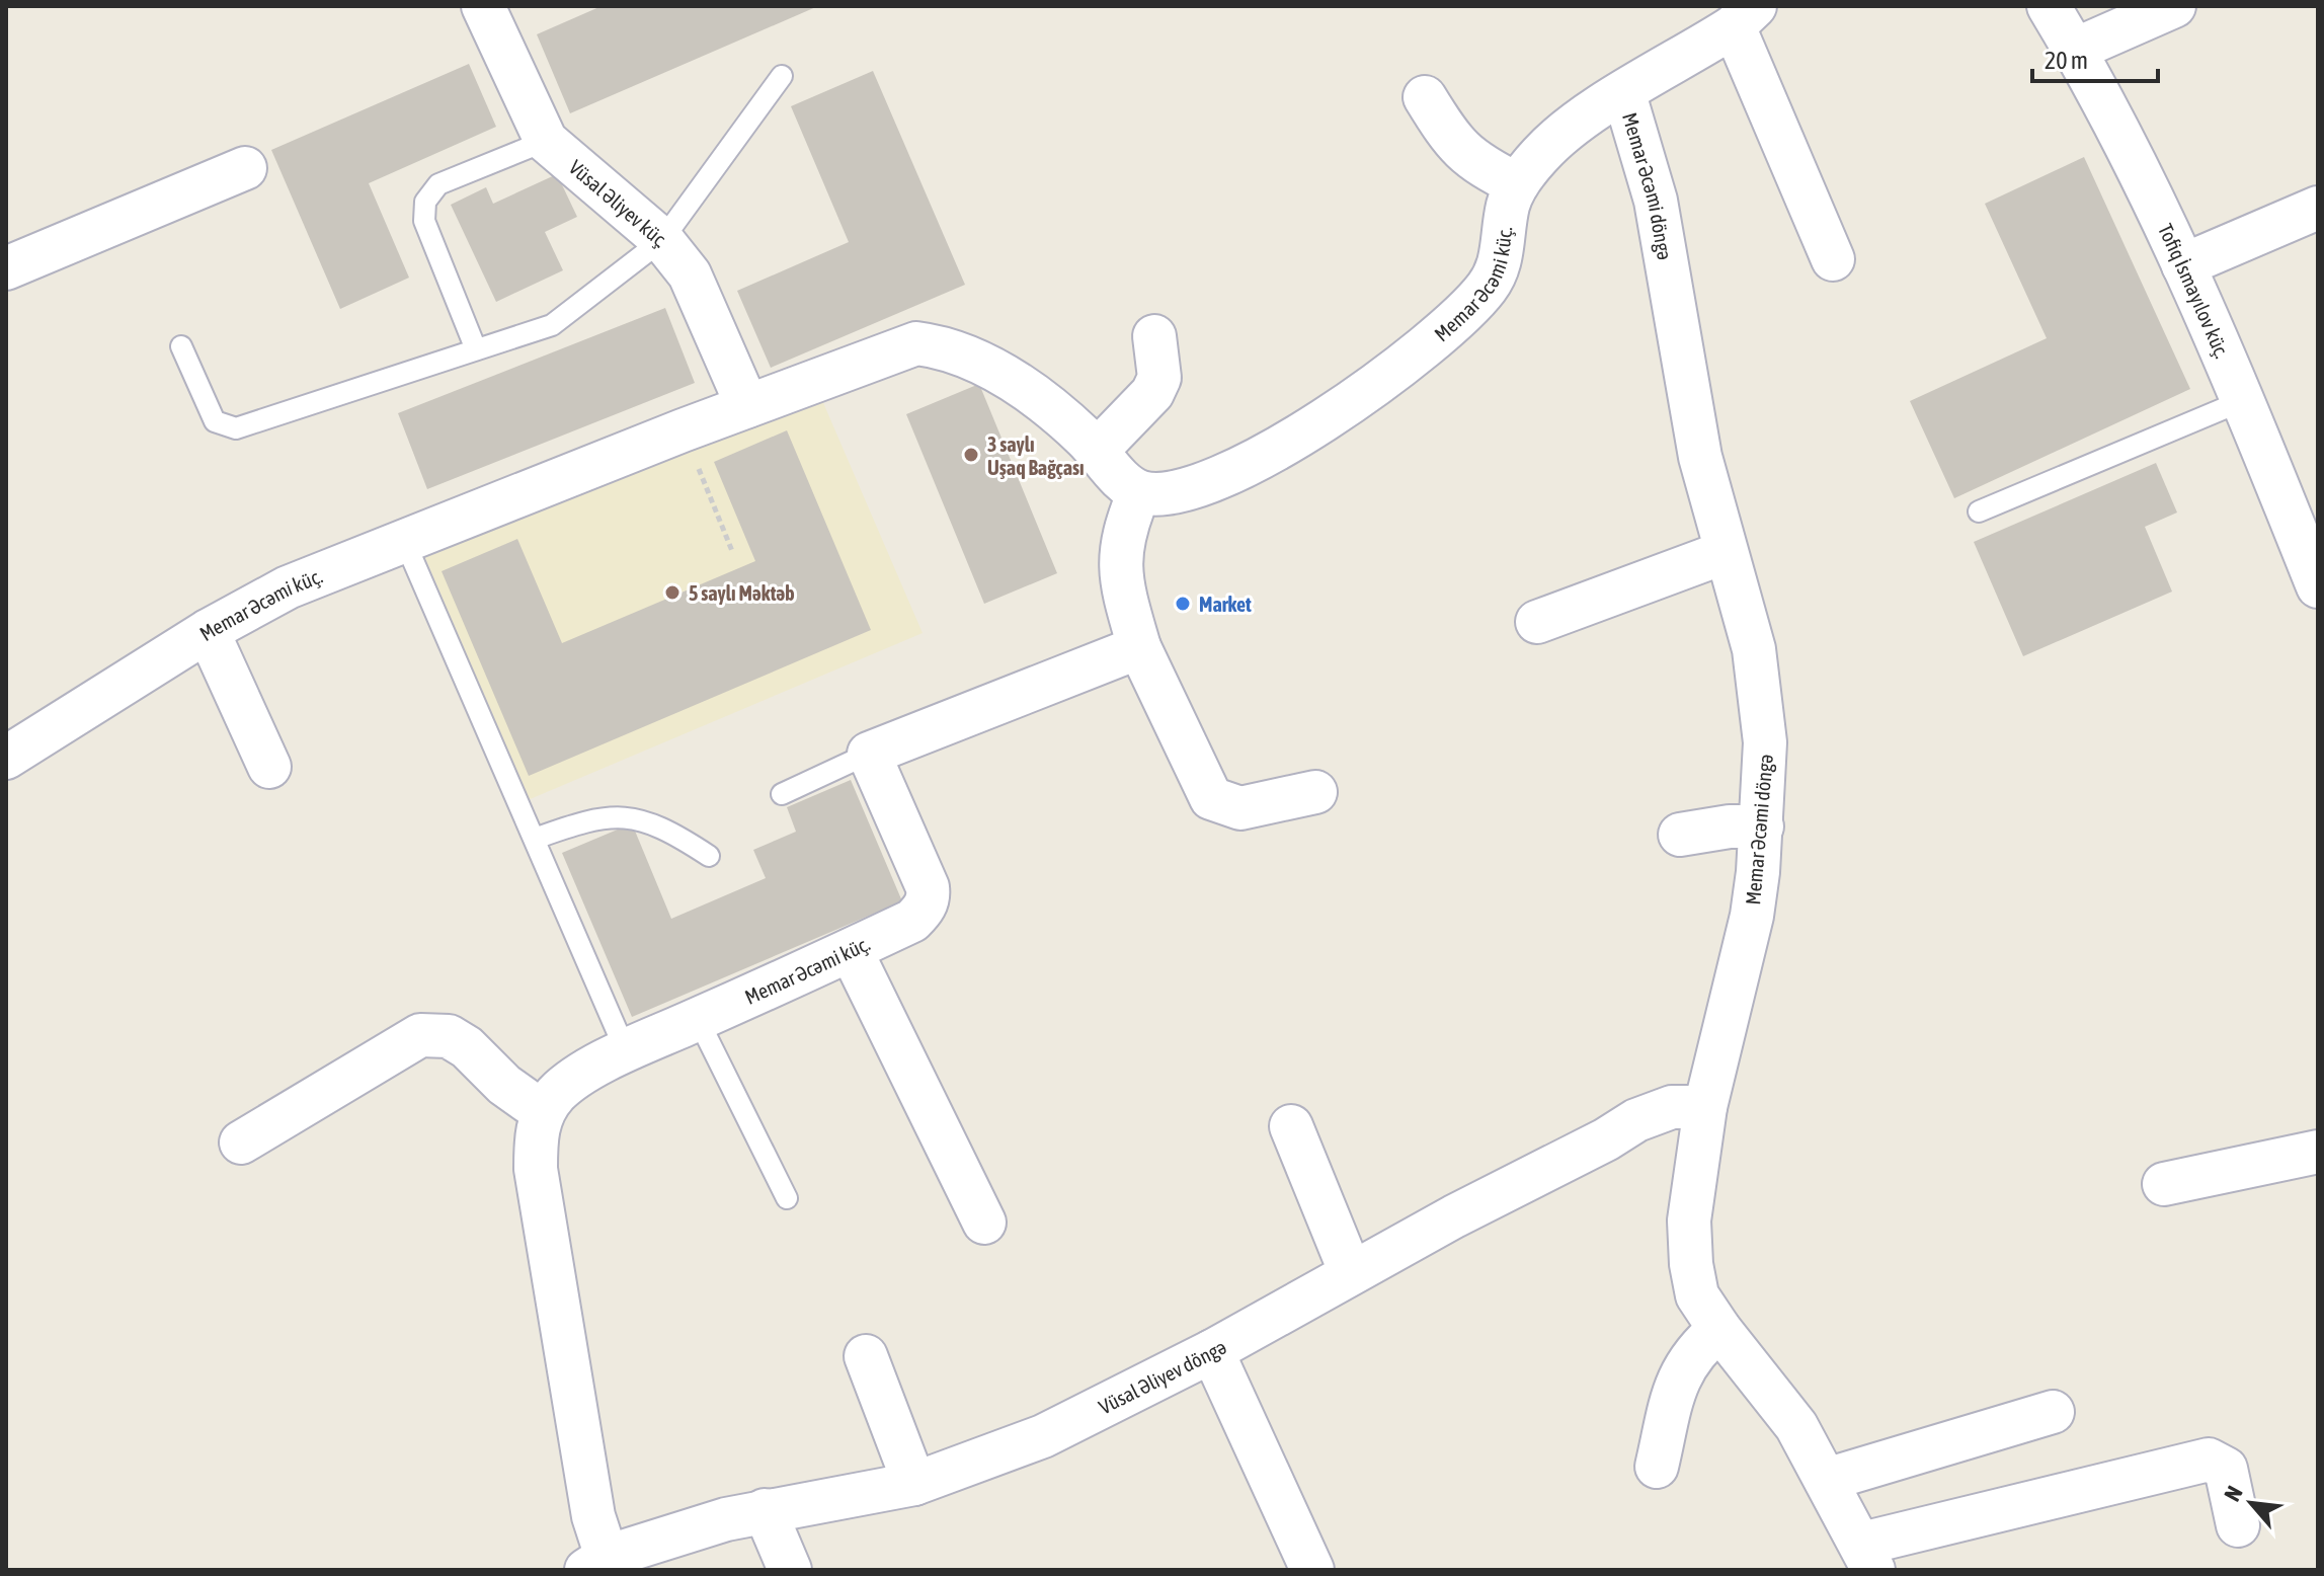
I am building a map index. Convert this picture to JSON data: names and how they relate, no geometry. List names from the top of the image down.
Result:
{
  "streets": {
    "street": [
      "Memar Əcəmi döngə",
      "Vüsal Əliyev küç.",
      "Memar Əcəmi küç.",
      "Tofiq İsmayılov küç.",
      "Vüsal Əliyev döngə"
    ]
  },
  "crossings": [
    ["Memar Əcəmi döngə", "Memar Əcəmi küç."],
    ["Memar Əcəmi döngə", "Vüsal Əliyev döngə"],
    ["Vüsal Əliyev küç.", "Memar Əcəmi küç."]
  ],
  "places": ["3 saylı Uşaq Bağçası", "5 saylı Məktəb", "Market"],
  "scale_bar": "20 m",
  "north": "top left"
}
